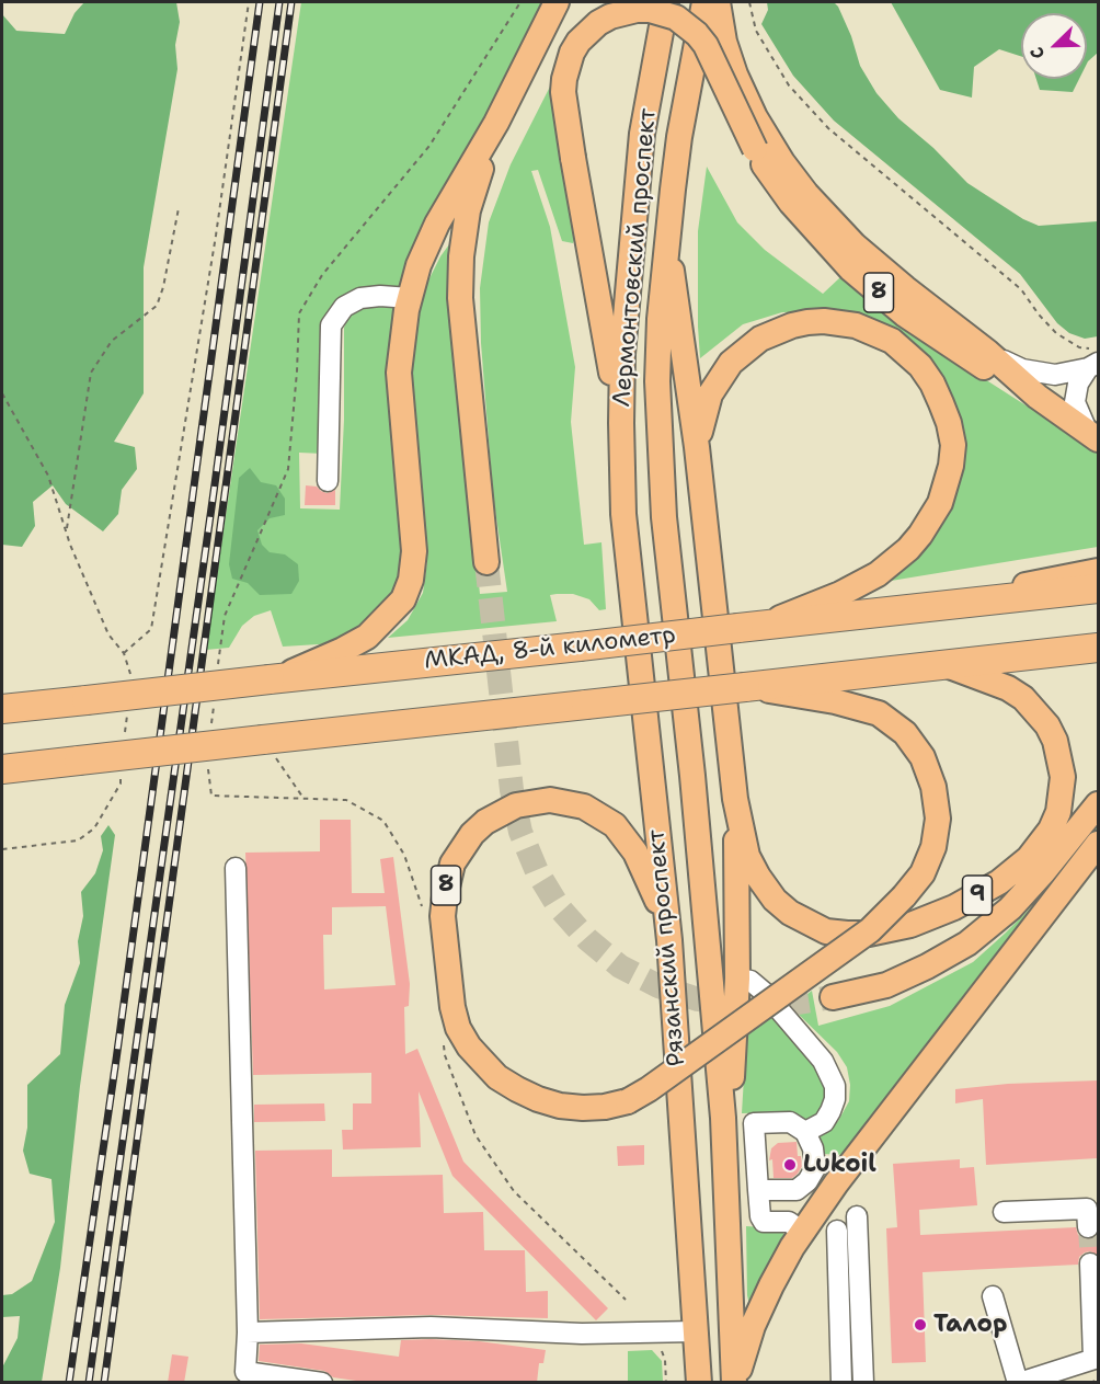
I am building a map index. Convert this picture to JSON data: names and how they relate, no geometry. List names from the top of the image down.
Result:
{
  "streets": {
    "highway": ["МКАД, 8-й километр"],
    "main road": [
      "Лермонтовский проспект",
      "8",
      "9",
      "Рязанский проспект"
    ]
  },
  "crossings": [
    ["Лермонтовский проспект", "8"],
    ["Лермонтовский проспект", "Рязанский проспект"],
    ["8", "Рязанский проспект"]
  ],
  "places": ["Lukoil", "Талор"],
  "north": "bottom left"
}
